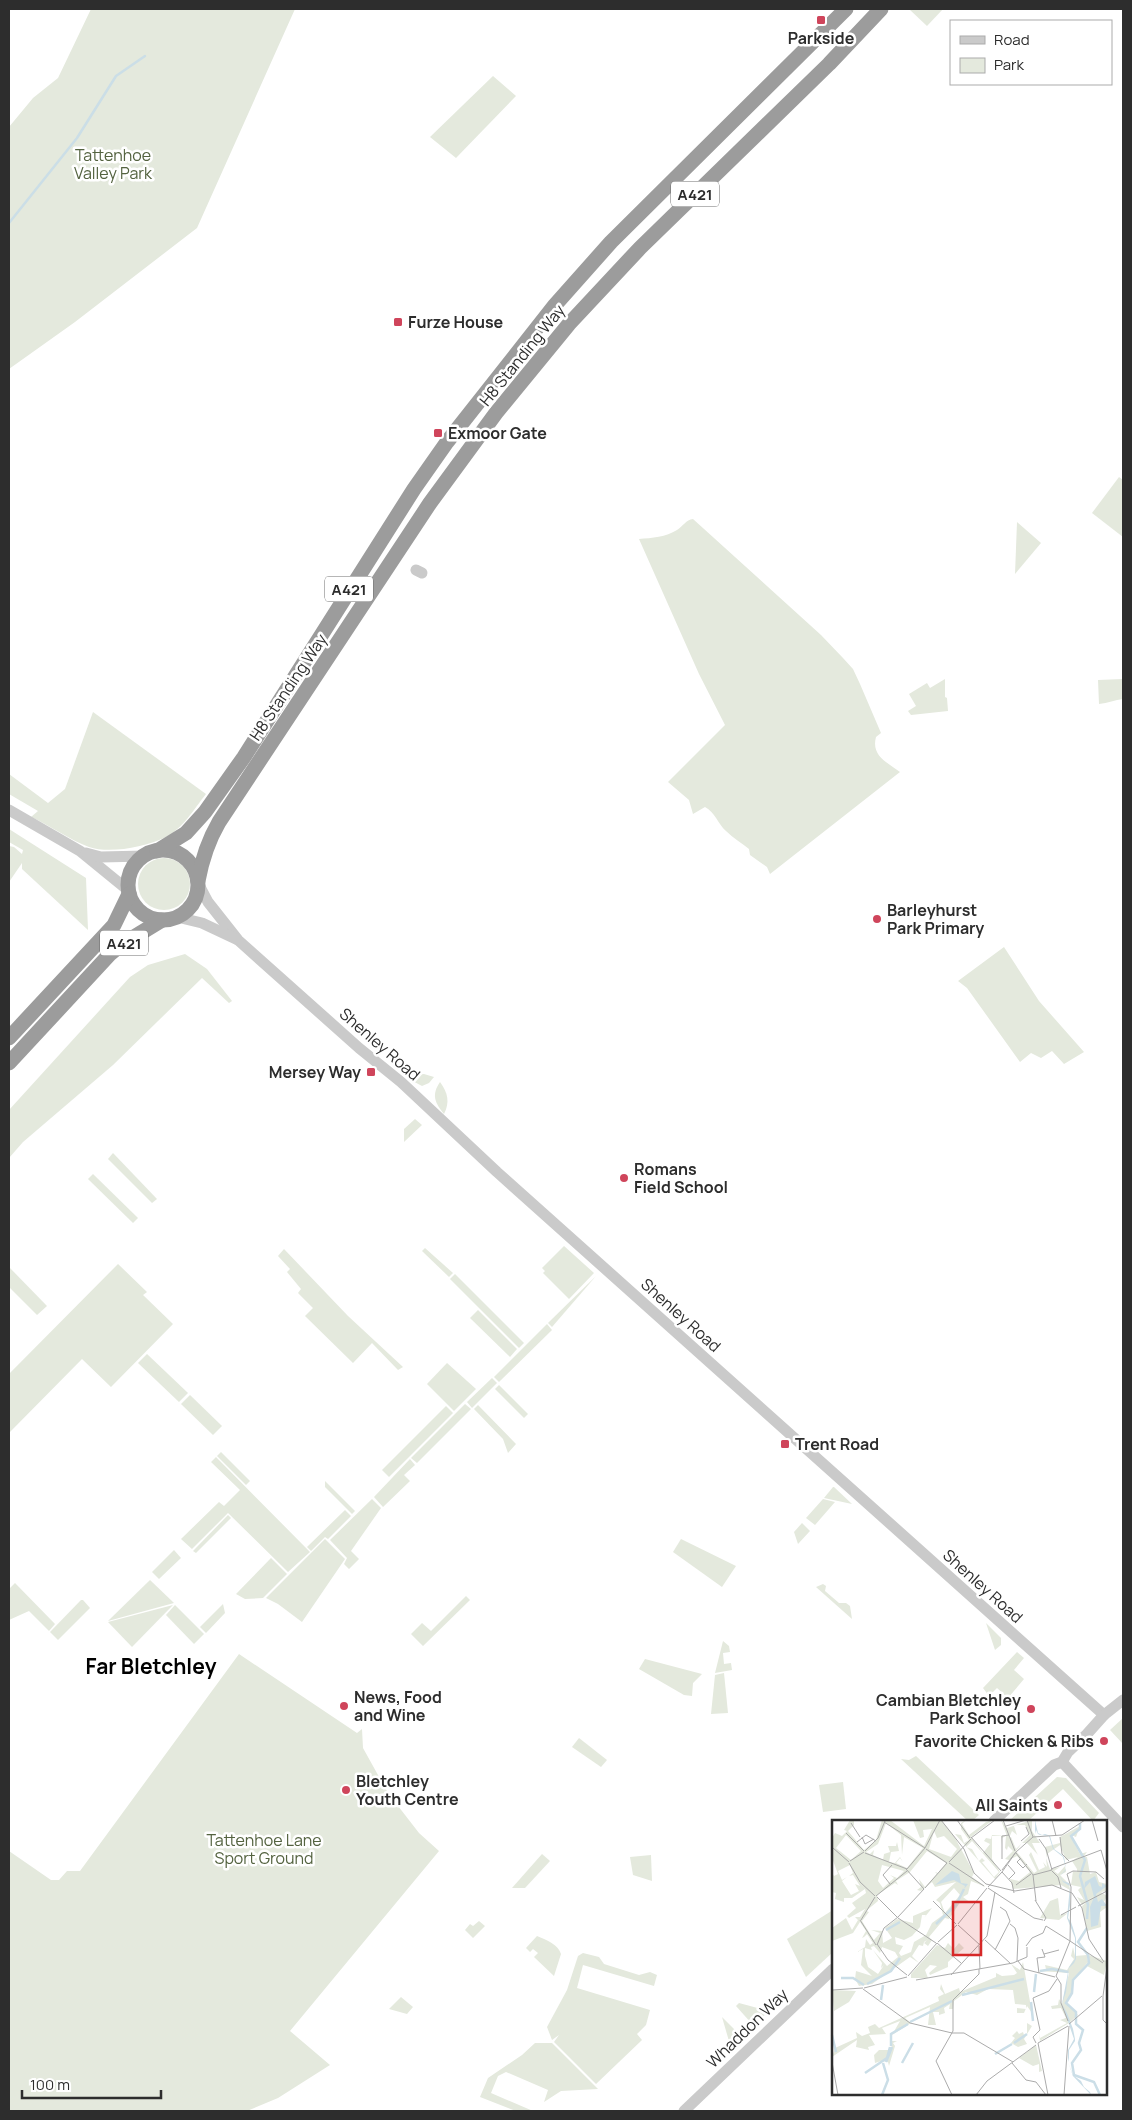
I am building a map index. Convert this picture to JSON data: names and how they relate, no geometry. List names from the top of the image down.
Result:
{
  "streets": {
    "highway": ["A421", "H8 Standing Way"],
    "street": ["Shenley Road", "Whaddon Way"]
  },
  "crossings": [
    ["A421", "H8 Standing Way"],
    ["A421", "Shenley Road"],
    ["H8 Standing Way", "Shenley Road"]
  ],
  "districts": ["Far Bletchley"],
  "parks": ["Tattenhoe Valley Park", "Tattenhoe Lane Sport Ground"],
  "places": {
    "transit": [
      "Parkside",
      "Furze House",
      "Exmoor Gate",
      "Mersey Way",
      "Trent Road"
    ],
    "other": [
      "Barleyhurst Park Primary",
      "Romans Field School",
      "News, Food and Wine",
      "Cambian Bletchley Park School",
      "Favorite Chicken & Ribs",
      "Bletchley Youth Centre",
      "All Saints"
    ]
  },
  "legend": ["Road", "Park"],
  "scale_bar": "100 m"
}
